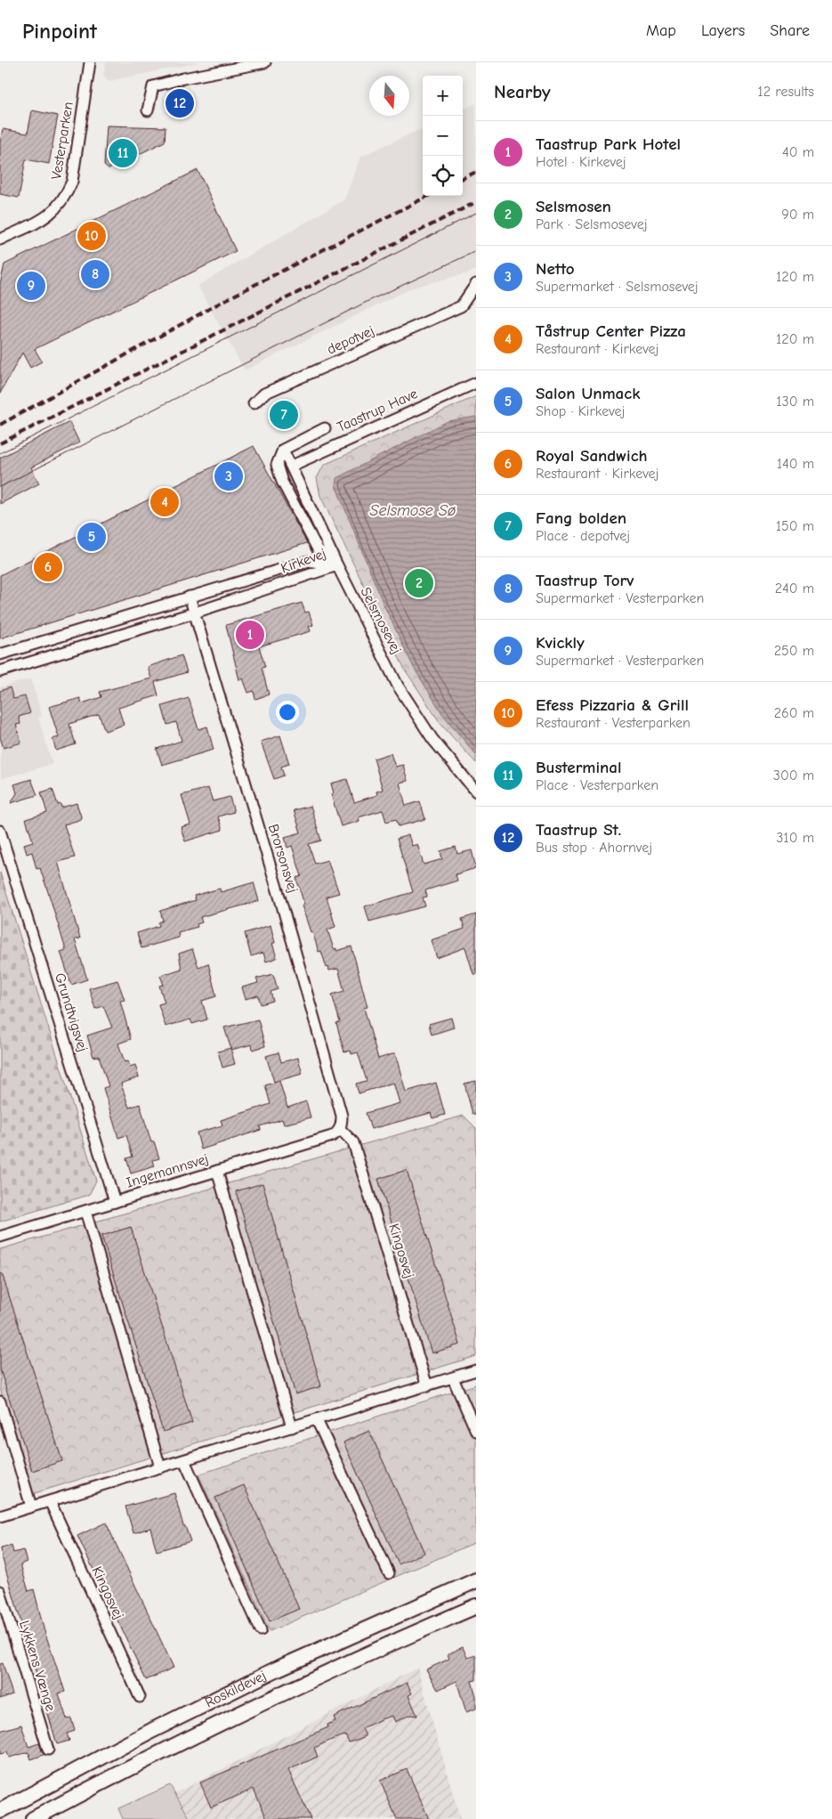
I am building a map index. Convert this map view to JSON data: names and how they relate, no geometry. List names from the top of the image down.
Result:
{
  "streets": {
    "main road": ["Roskildevej"],
    "street": [
      "Vesterparken",
      "depotvej",
      "Taastrup Have",
      "Kirkevej",
      "Selsmosevej",
      "Brorsonsvej",
      "Grundtvigsvej",
      "Ingemannsvej",
      "Kingosvej",
      "Lykkens Vænge"
    ]
  },
  "crossings": [
    ["Taastrup Have", "Selsmosevej"],
    ["Kirkevej", "Selsmosevej"],
    ["Kirkevej", "Brorsonsvej"],
    ["Brorsonsvej", "Ingemannsvej"],
    ["Brorsonsvej", "Kingosvej"],
    ["Grundtvigsvej", "Ingemannsvej"],
    ["Ingemannsvej", "Kingosvej"]
  ],
  "water": ["Selsmose Sø"],
  "north": "bottom",
  "page": {
    "header": "Pinpoint",
    "nav": ["Map", "Layers", "Share"],
    "heading": ["Nearby", "12 results"],
    "map_buttons": ["+", "−"],
    "pins": [
      "12",
      "11",
      "10",
      "8",
      "9",
      "7",
      "3",
      "4",
      "5",
      "6",
      "2",
      "1"
    ],
    "list": [
      {
        "mark": "1",
        "name": "Taastrup Park Hotel",
        "note": "Hotel · Kirkevej",
        "value": "40 m"
      },
      {
        "mark": "2",
        "name": "Selsmosen",
        "note": "Park · Selsmosevej",
        "value": "90 m"
      },
      {
        "mark": "3",
        "name": "Netto",
        "note": "Supermarket · Selsmosevej",
        "value": "120 m"
      },
      {
        "mark": "4",
        "name": "Tåstrup Center Pizza",
        "note": "Restaurant · Kirkevej",
        "value": "120 m"
      },
      {
        "mark": "5",
        "name": "Salon Unmack",
        "note": "Shop · Kirkevej",
        "value": "130 m"
      },
      {
        "mark": "6",
        "name": "Royal Sandwich",
        "note": "Restaurant · Kirkevej",
        "value": "140 m"
      },
      {
        "mark": "7",
        "name": "Fang bolden",
        "note": "Place · depotvej",
        "value": "150 m"
      },
      {
        "mark": "8",
        "name": "Taastrup Torv",
        "note": "Supermarket · Vesterparken",
        "value": "240 m"
      },
      {
        "mark": "9",
        "name": "Kvickly",
        "note": "Supermarket · Vesterparken",
        "value": "250 m"
      },
      {
        "mark": "10",
        "name": "Efess Pizzaria & Grill",
        "note": "Restaurant · Vesterparken",
        "value": "260 m"
      },
      {
        "mark": "11",
        "name": "Busterminal",
        "note": "Place · Vesterparken",
        "value": "300 m"
      },
      {
        "mark": "12",
        "name": "Taastrup St.",
        "note": "Bus stop · Ahornvej",
        "value": "310 m"
      }
    ]
  }
}
